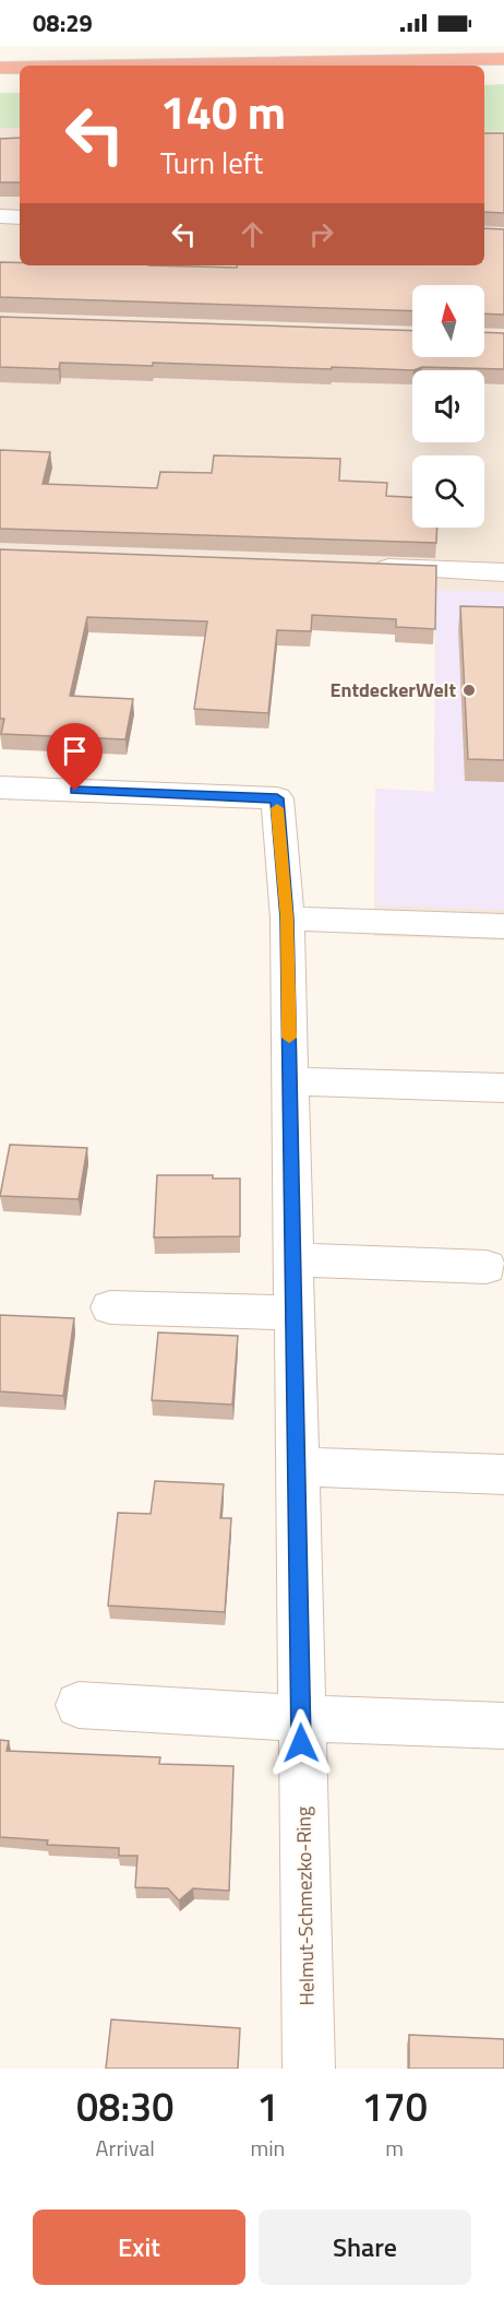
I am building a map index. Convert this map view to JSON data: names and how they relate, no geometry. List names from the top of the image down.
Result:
{
  "streets": {
    "street": ["Helmut-Schmezko-Ring"]
  },
  "places": ["EntdeckerWelt"],
  "north": "top",
  "page": {
    "status": "08:29",
    "turn": ["140 m", "Turn left"],
    "eta": [
      "08:30",
      "Arrival",
      "1",
      "min",
      "170",
      "m"
    ],
    "buttons": ["Exit", "Share"]
  }
}
